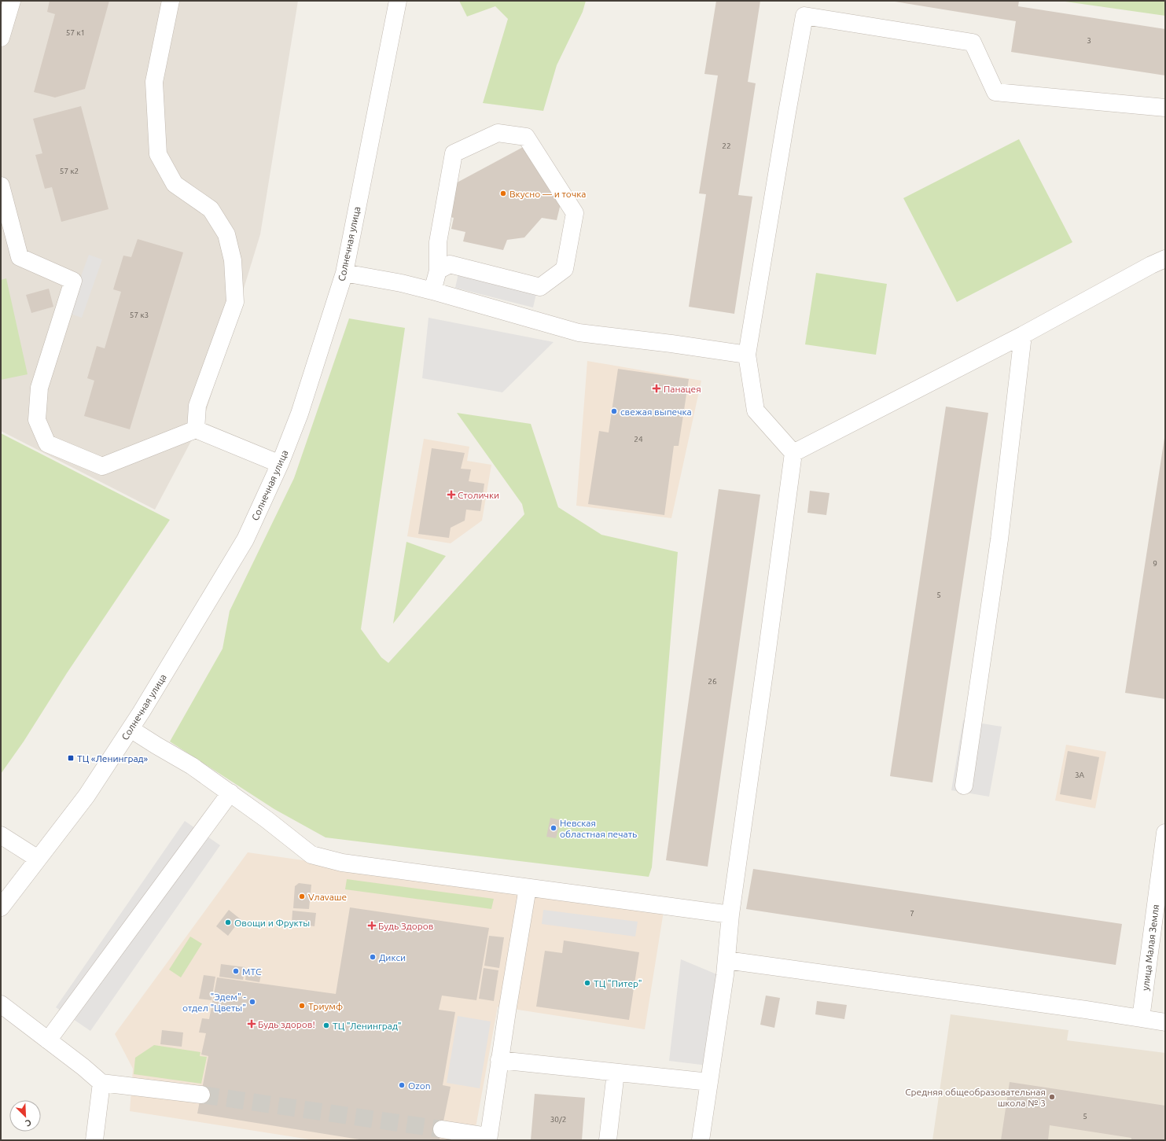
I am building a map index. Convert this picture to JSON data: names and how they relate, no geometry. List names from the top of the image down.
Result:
{
  "streets": {
    "street": ["Солнечная улица", "улица Малая Земля"]
  },
  "places": {
    "other": [
      "Вкусно — и точка",
      "свежая выпечка",
      "Невская областная печать",
      "Vлаvаше",
      "Овощи и Фрукты",
      "Дикси",
      "МТС",
      "ТЦ \"Питер\"",
      "\"Эдем\" - отдел \"Цветы\"",
      "Триумф",
      "ТЦ \"Ленинград\"",
      "Ozon",
      "Средняя общеобразовательная школа № 3"
    ],
    "health": [
      "Панацея",
      "Столички",
      "Будь Здоров",
      "Будь здоров!"
    ],
    "transit": ["ТЦ «Ленинград»"]
  },
  "house_numbers": [
    "57 к1",
    "3",
    "22",
    "57 к2",
    "57 к3",
    "24",
    "9",
    "5",
    "26",
    "3А",
    "7",
    "5",
    "30/2"
  ],
  "north": "bottom right"
}
